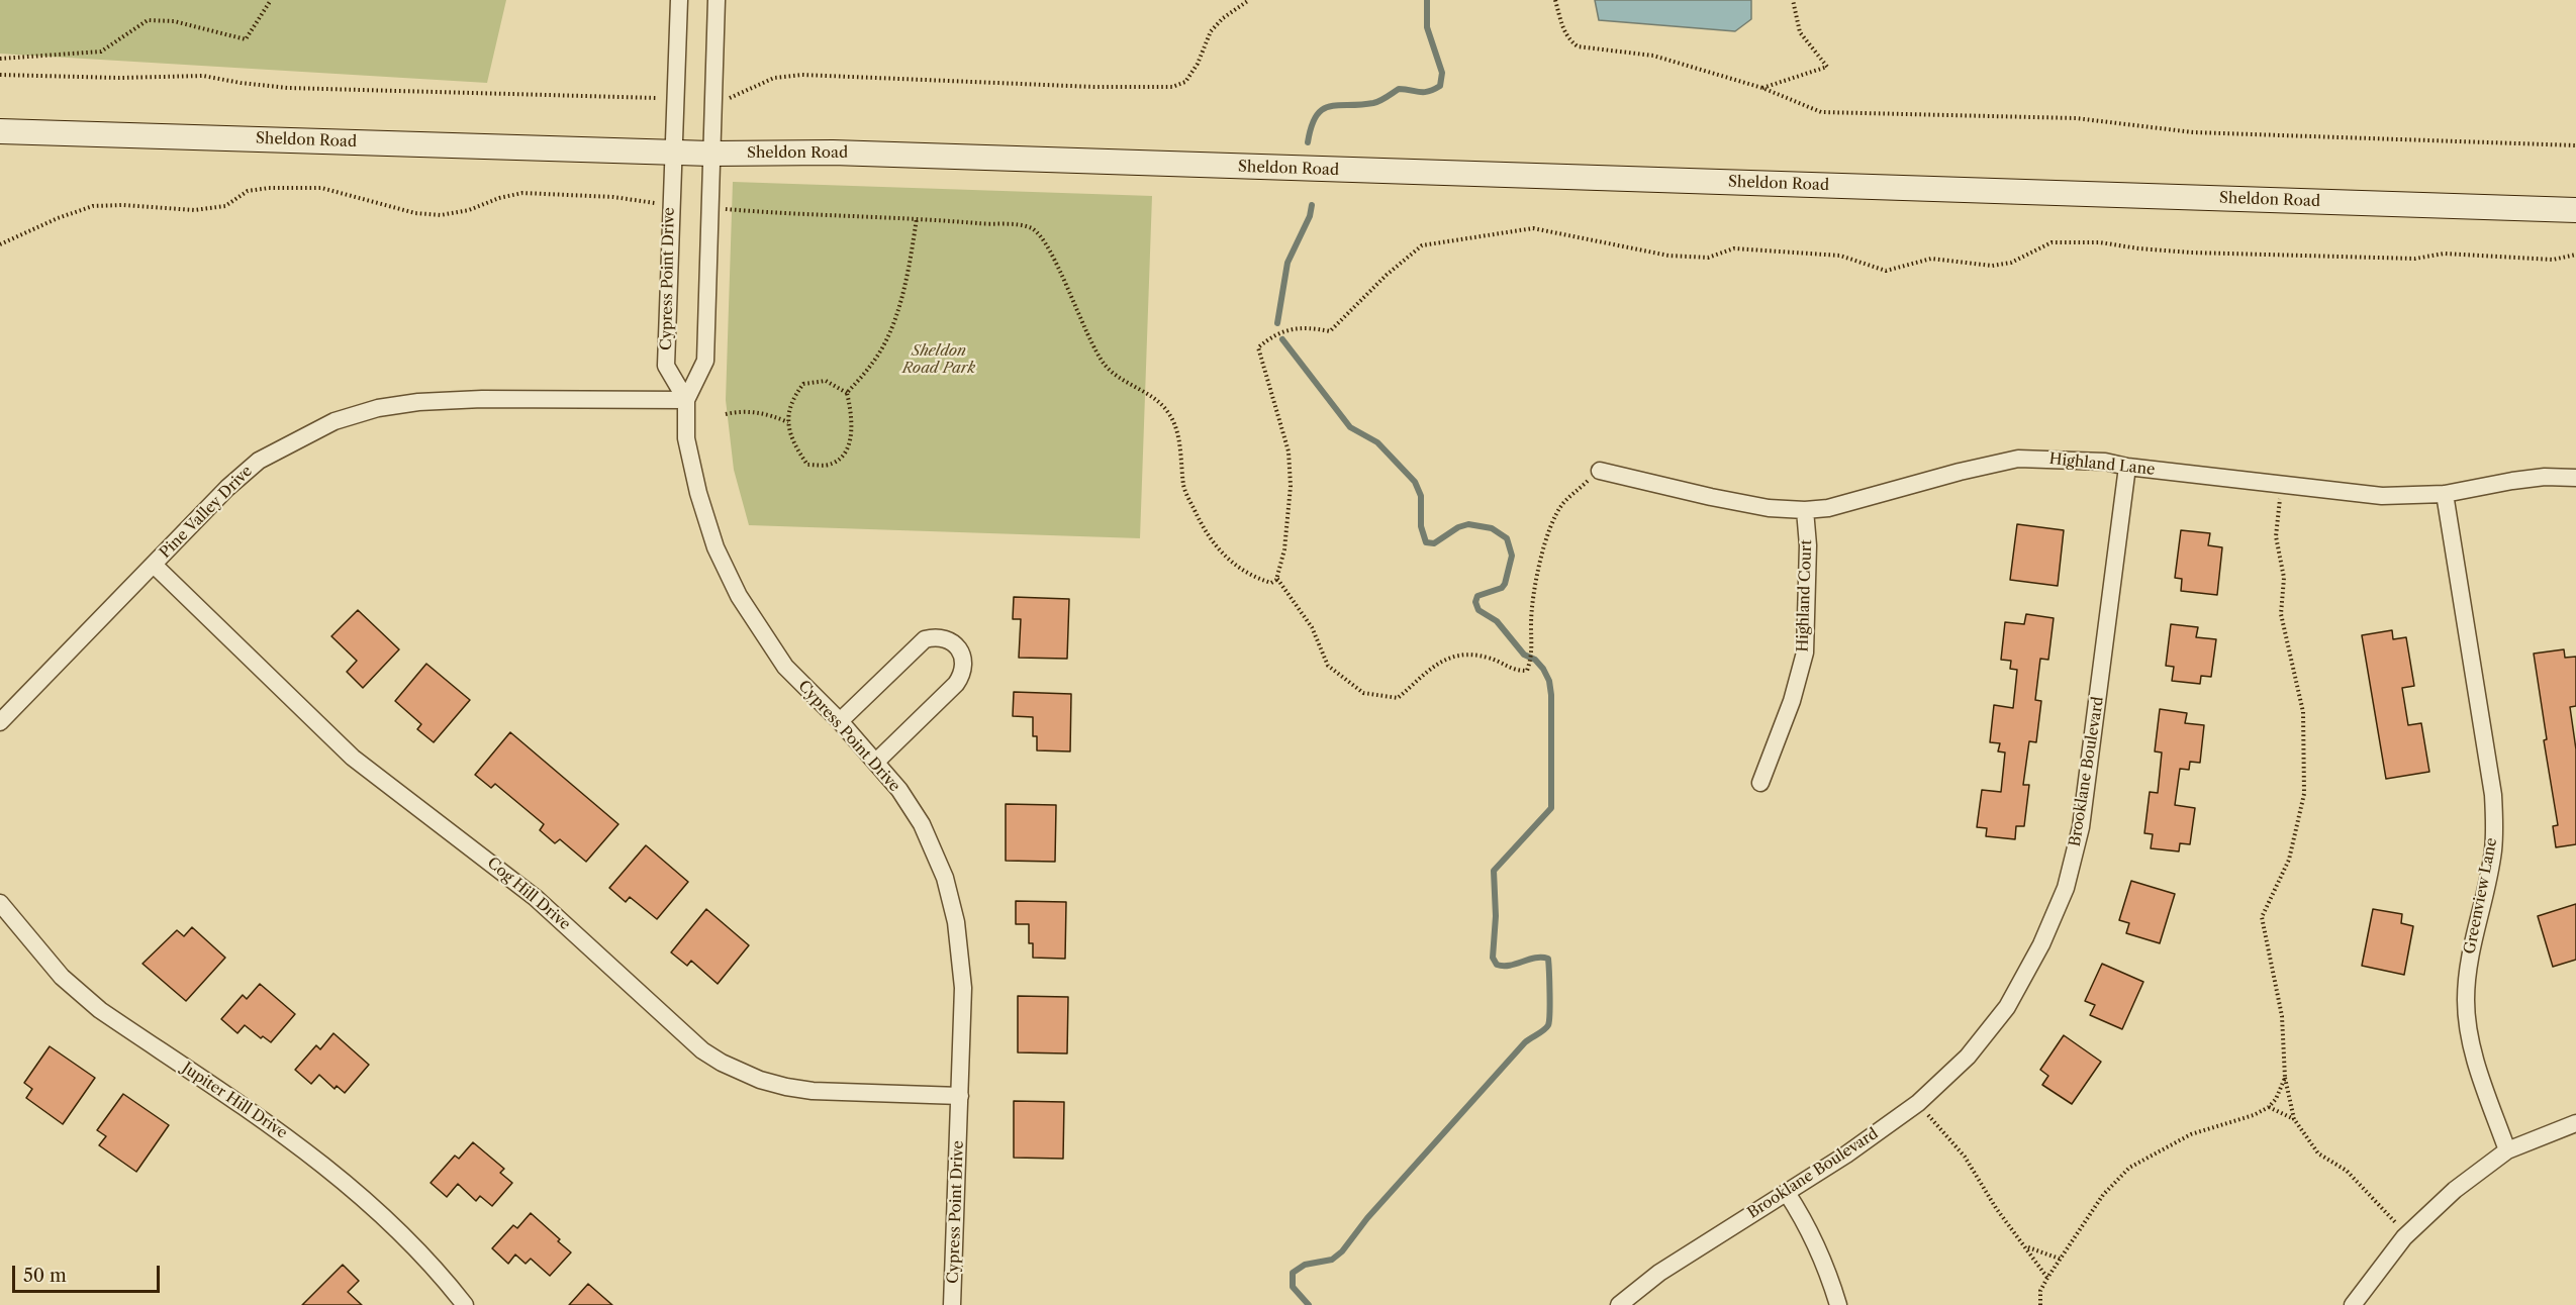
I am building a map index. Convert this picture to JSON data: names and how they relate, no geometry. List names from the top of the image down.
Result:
{
  "streets": {
    "main road": ["Sheldon Road"],
    "street": [
      "Cypress Point Drive",
      "Highland Lane",
      "Pine Valley Drive",
      "Highland Court",
      "Brooklane Boulevard",
      "Cog Hill Drive",
      "Greenview Lane",
      "Jupiter Hill Drive"
    ]
  },
  "crossings": [
    ["Sheldon Road", "Cypress Point Drive"],
    ["Cypress Point Drive", "Pine Valley Drive"],
    ["Cypress Point Drive", "Cog Hill Drive"],
    ["Highland Lane", "Highland Court"],
    ["Highland Lane", "Brooklane Boulevard"],
    ["Highland Lane", "Greenview Lane"],
    ["Pine Valley Drive", "Cog Hill Drive"]
  ],
  "parks": ["Sheldon Road Park"],
  "scale_bar": "50 m"
}
